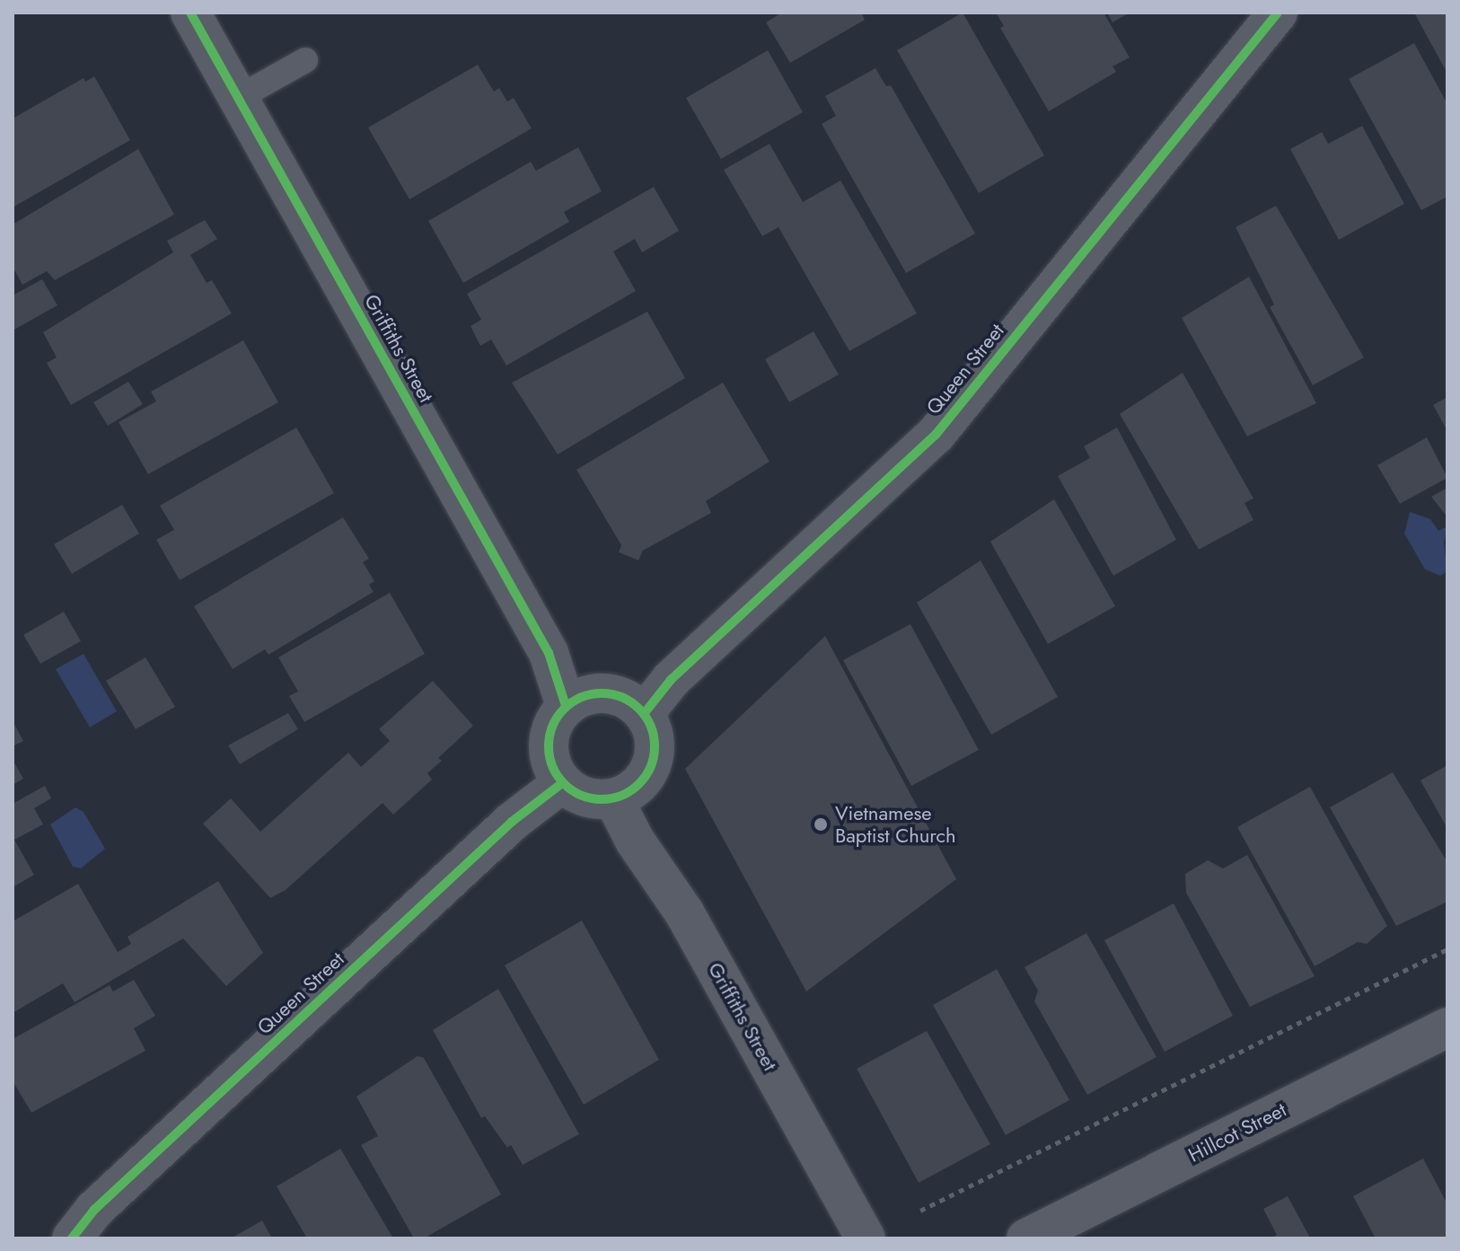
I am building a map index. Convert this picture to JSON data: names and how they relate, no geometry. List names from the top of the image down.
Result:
{
  "streets": {
    "street": ["Griffiths Street", "Queen Street", "Hillcot Street"]
  },
  "crossings": [
    ["Griffiths Street", "Queen Street"]
  ],
  "places": ["Vietnamese Baptist Church"]
}
